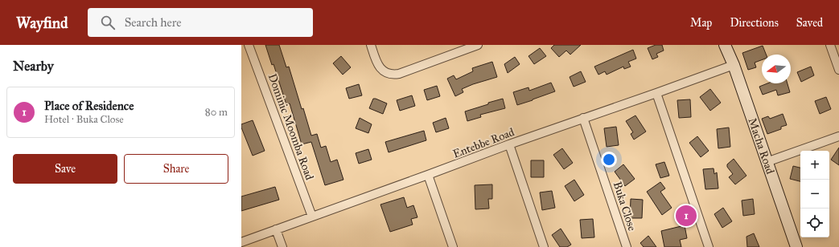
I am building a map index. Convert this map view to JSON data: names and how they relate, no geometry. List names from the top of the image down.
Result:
{
  "streets": {
    "main road": ["Macha Road"],
    "street": ["Dominic Moomba Road", "Entebbe Road", "Buka Close"]
  },
  "crossings": [
    ["Dominic Moomba Road", "Entebbe Road"],
    ["Entebbe Road", "Macha Road"],
    ["Entebbe Road", "Buka Close"]
  ],
  "north": "left",
  "page": {
    "header": "Wayfind",
    "search": "Search here",
    "nav": ["Map", "Directions", "Saved"],
    "heading": "Nearby",
    "list": [
      {
        "mark": "1",
        "name": "Place of Residence",
        "note": "Hotel · Buka Close",
        "value": "80 m"
      }
    ],
    "buttons": ["Save", "Share"],
    "map_buttons": ["+", "−"],
    "pins": "1"
  }
}
